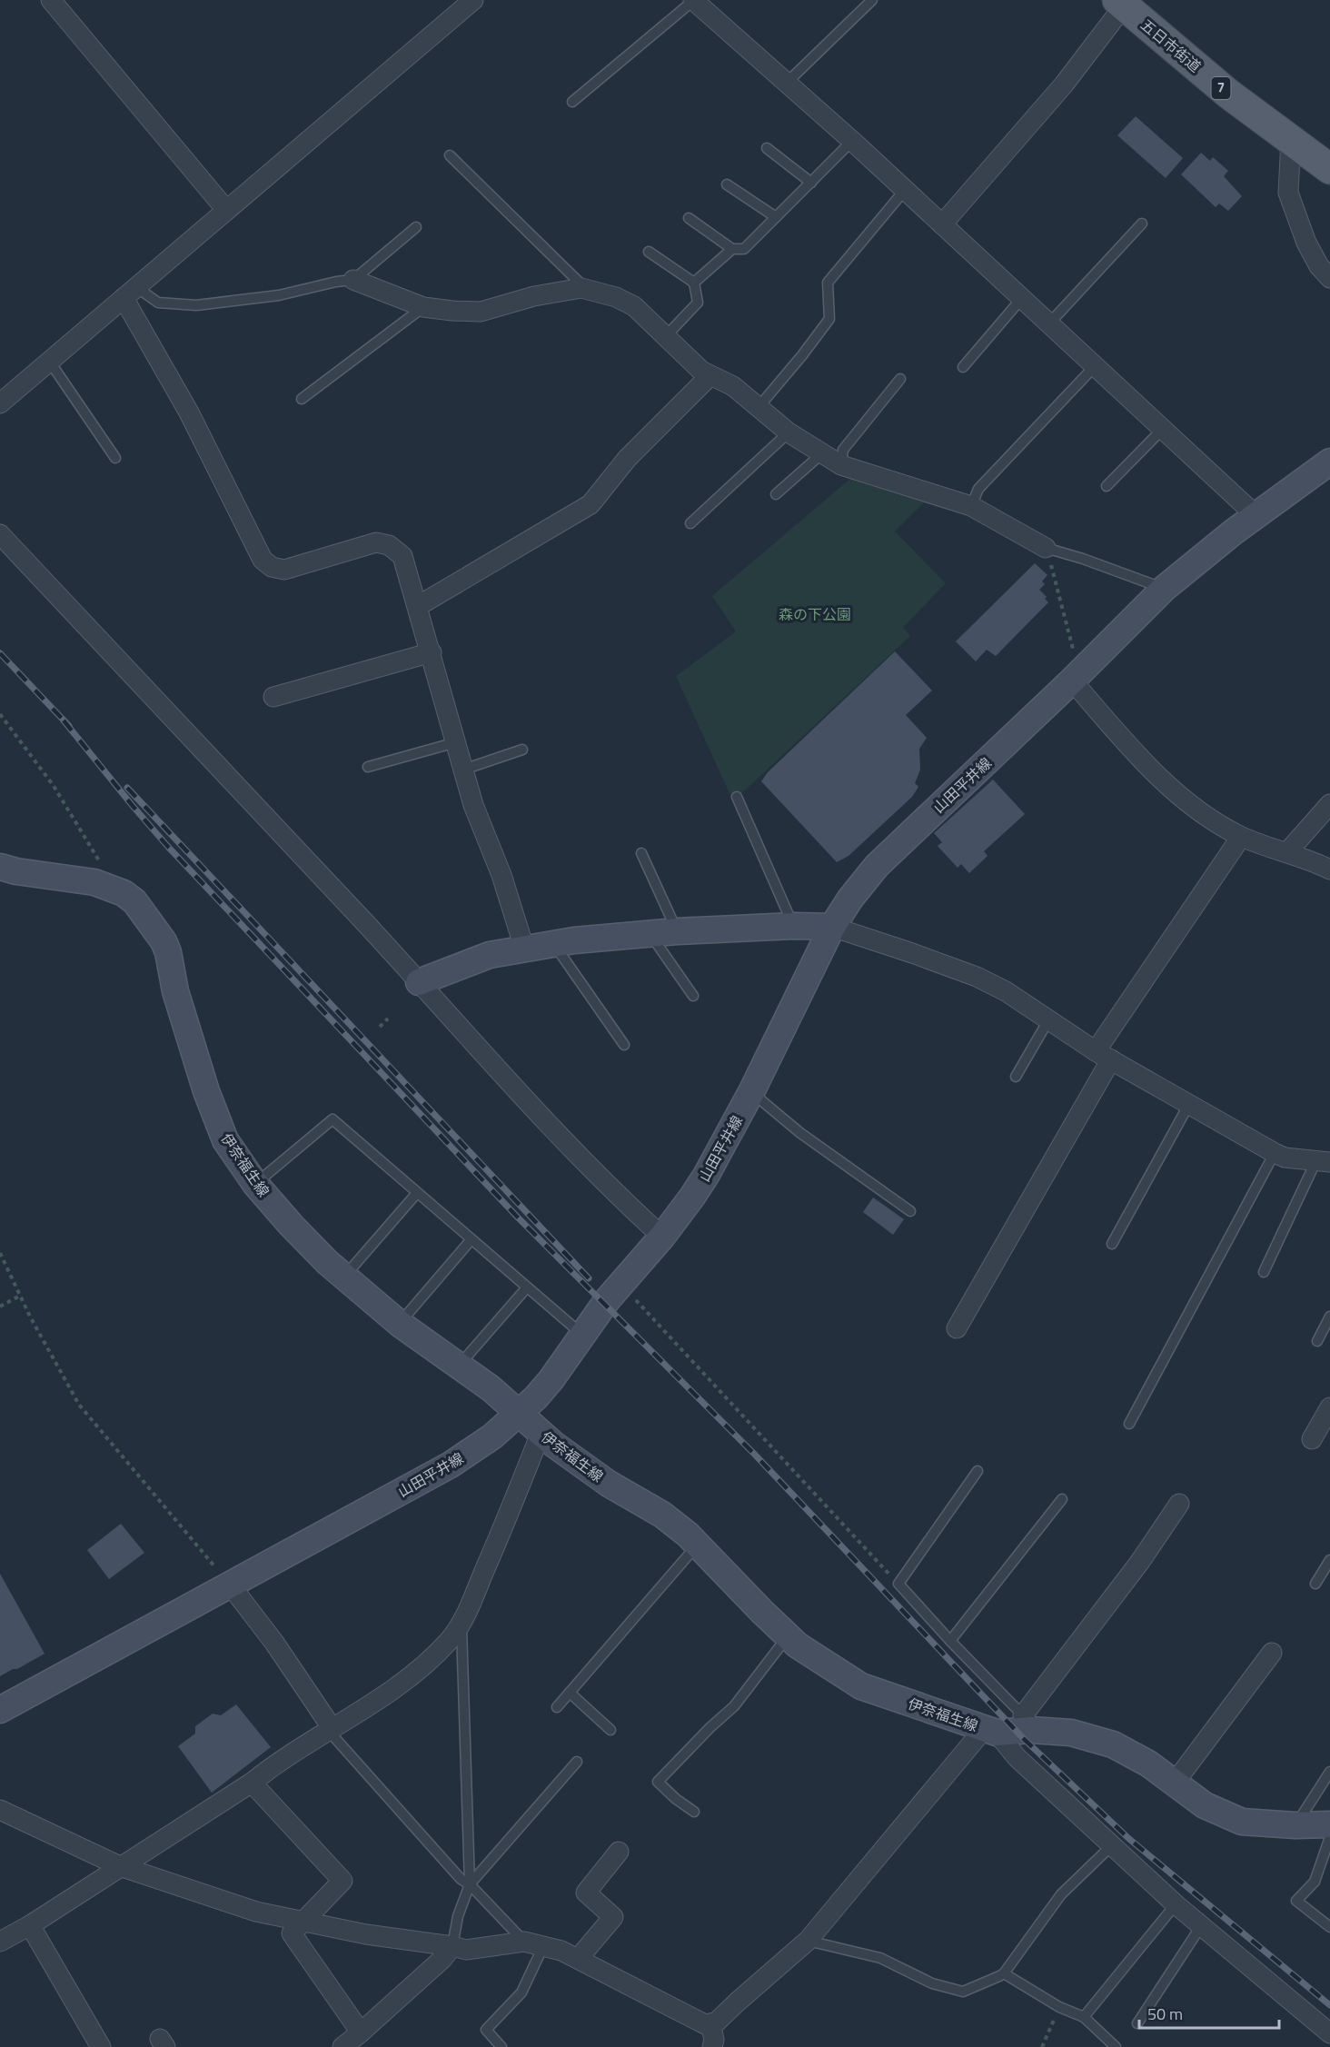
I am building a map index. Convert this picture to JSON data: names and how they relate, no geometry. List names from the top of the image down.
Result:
{
  "streets": {
    "main road": [
      "五日市街道",
      "7",
      "山田平井線",
      "伊奈福生線"
    ]
  },
  "crossings": [
    ["山田平井線", "伊奈福生線"]
  ],
  "parks": ["森の下公園"],
  "scale_bar": "50 m"
}
